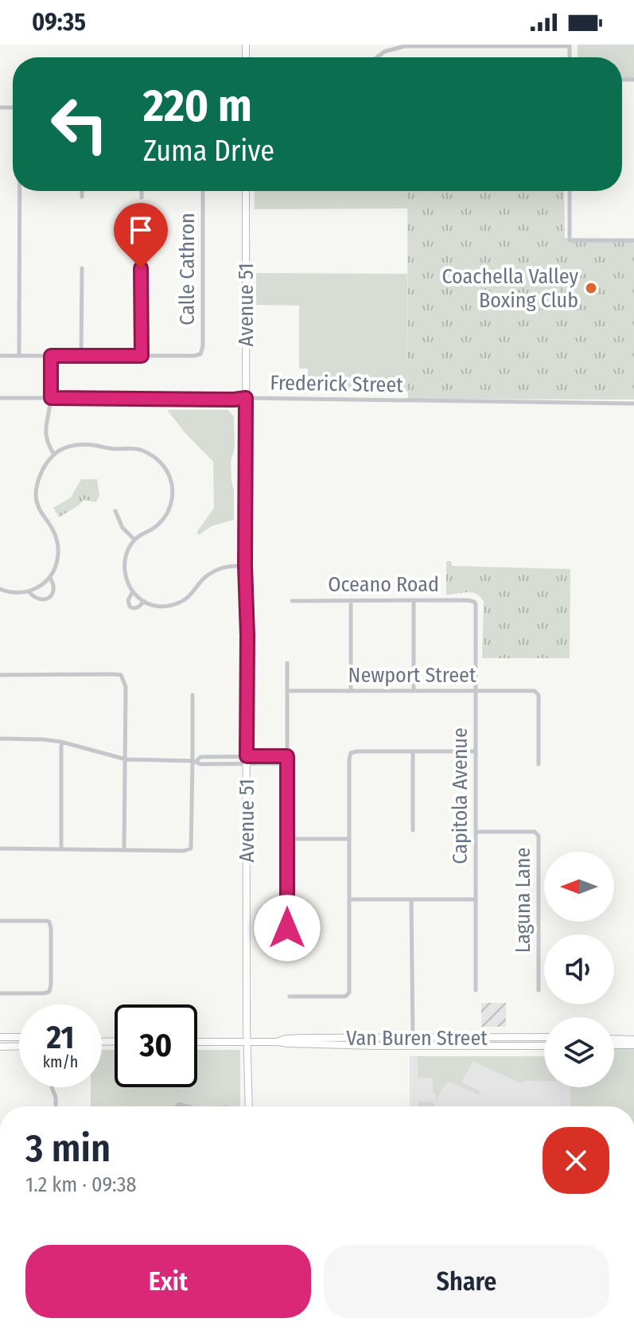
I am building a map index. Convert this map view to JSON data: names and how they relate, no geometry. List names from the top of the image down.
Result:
{
  "streets": {
    "street": [
      "Calle Cathron",
      "Avenue 51",
      "Frederick Street",
      "Oceano Road",
      "Newport Street",
      "Capitola Avenue",
      "Laguna Lane",
      "Van Buren Street"
    ]
  },
  "crossings": [
    ["Avenue 51", "Frederick Street"],
    ["Avenue 51", "Van Buren Street"],
    ["Oceano Road", "Capitola Avenue"],
    ["Newport Street", "Capitola Avenue"],
    ["Capitola Avenue", "Laguna Lane"]
  ],
  "places": ["Coachella Valley Boxing Club"],
  "north": "left",
  "page": {
    "status": "09:35",
    "turn": ["220 m", "Zuma Drive"],
    "speed": "21 km/h",
    "limit": "30",
    "heading": ["3 min", "1.2 km · 09:38"],
    "buttons": ["Exit", "Share"]
  }
}
